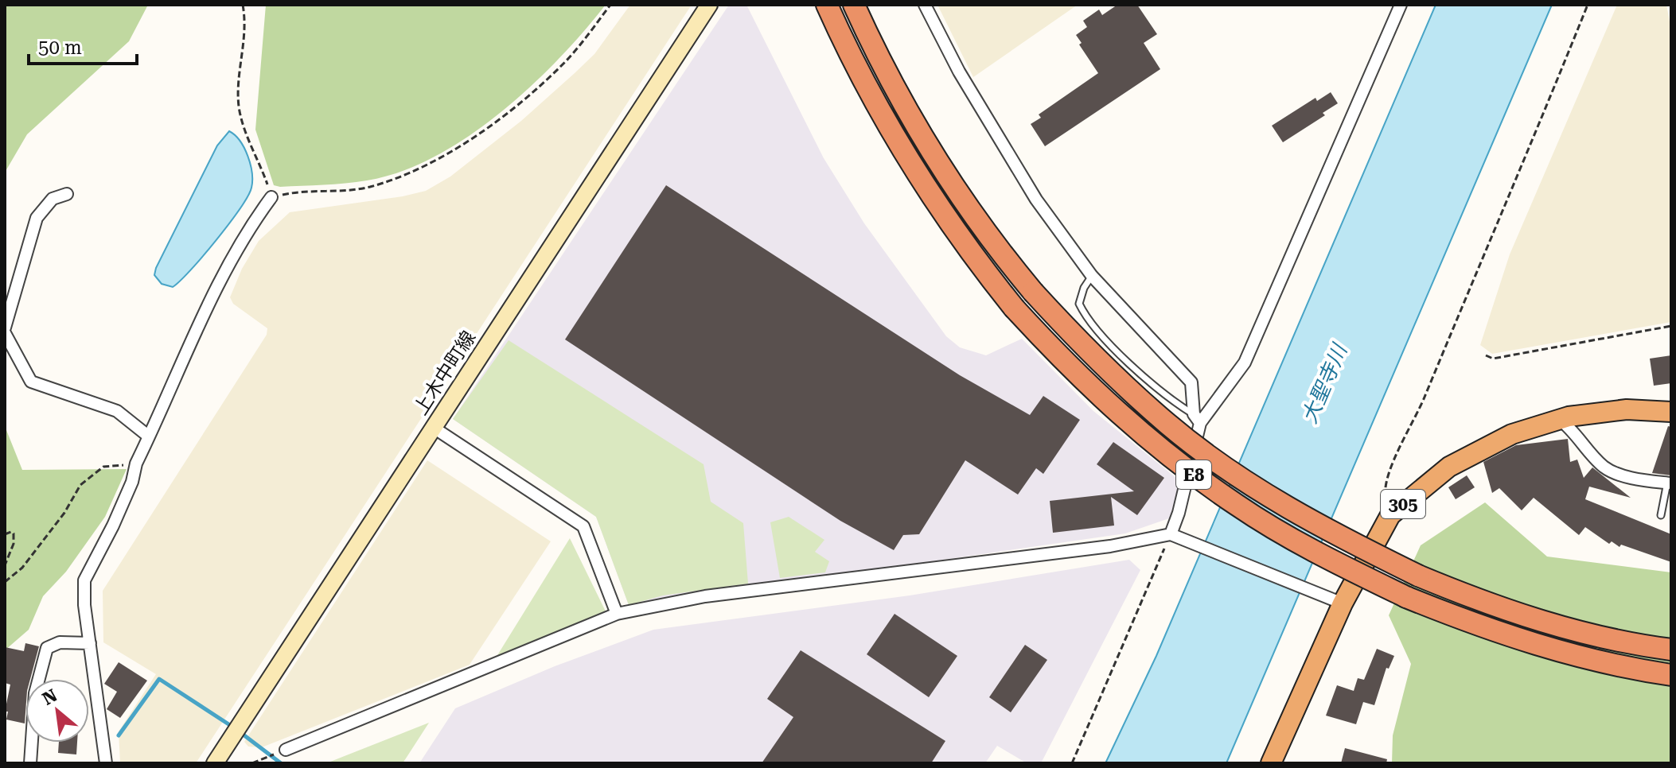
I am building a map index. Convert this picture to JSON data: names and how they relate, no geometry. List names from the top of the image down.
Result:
{
  "streets": {
    "highway": ["E8", "305"],
    "main road": ["上木中町線"]
  },
  "water": ["大聖寺川"],
  "scale_bar": "50 m",
  "north": "top left"
}
